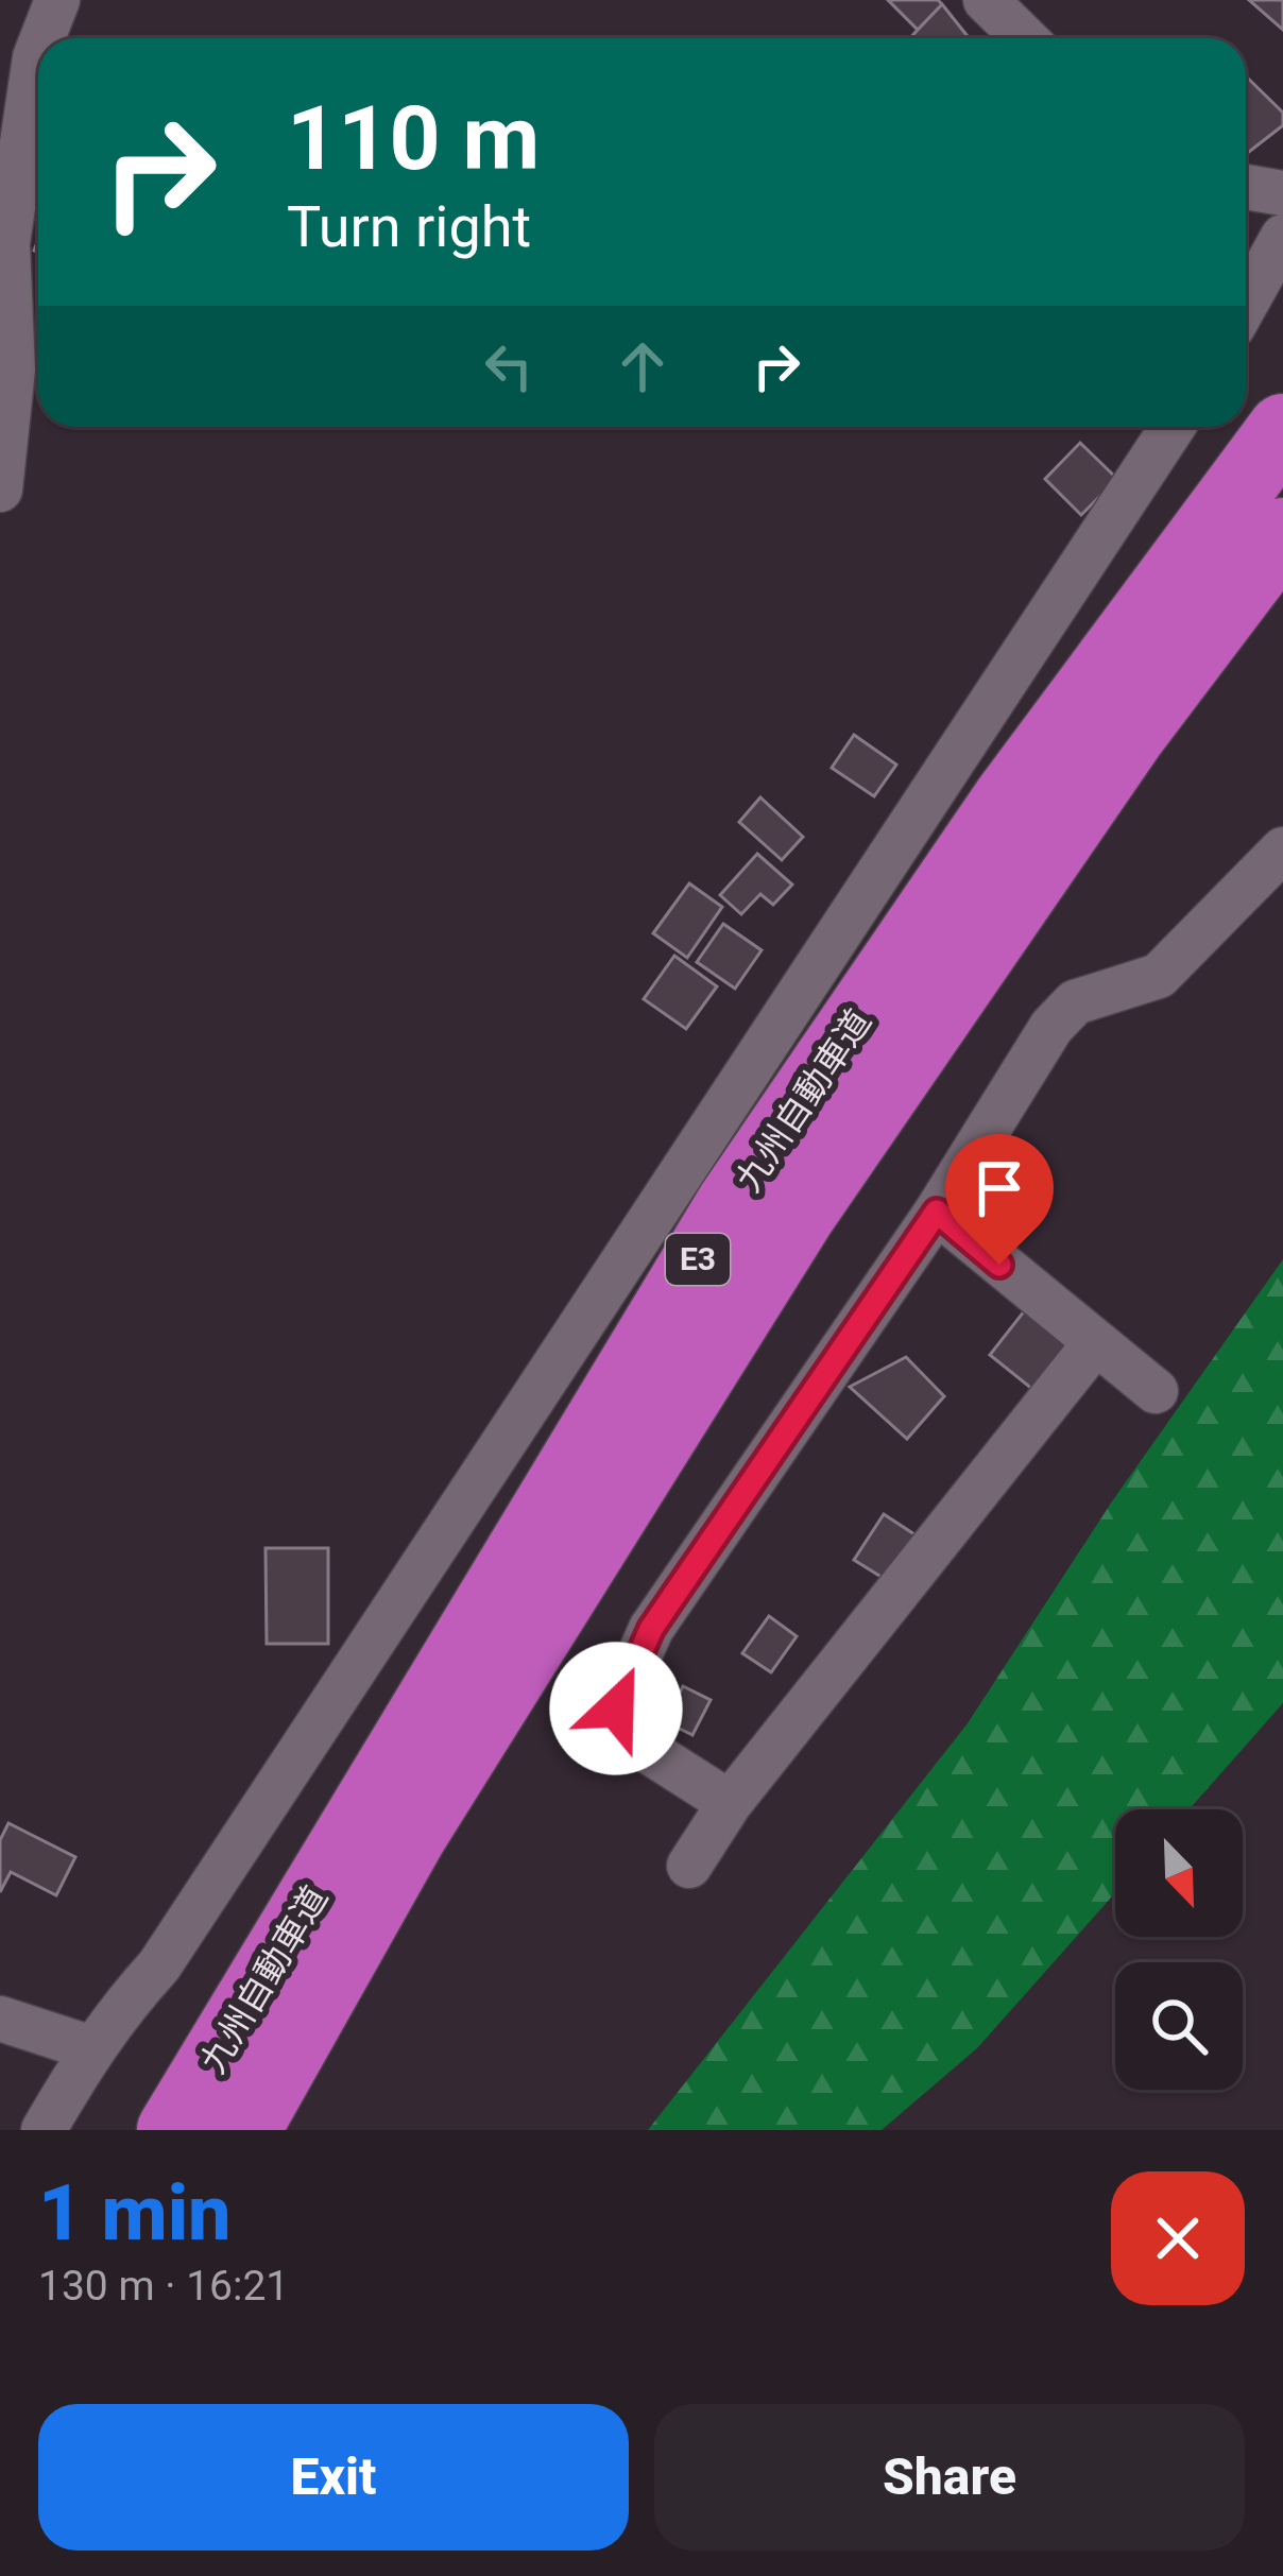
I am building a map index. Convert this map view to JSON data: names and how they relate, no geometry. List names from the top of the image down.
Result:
{
  "streets": {
    "highway": ["九州自動車道", "E3"]
  },
  "north": "bottom right",
  "page": {
    "turn": ["110 m", "Turn right"],
    "heading": ["1 min", "130 m · 16:21"],
    "buttons": ["Exit", "Share"]
  }
}
